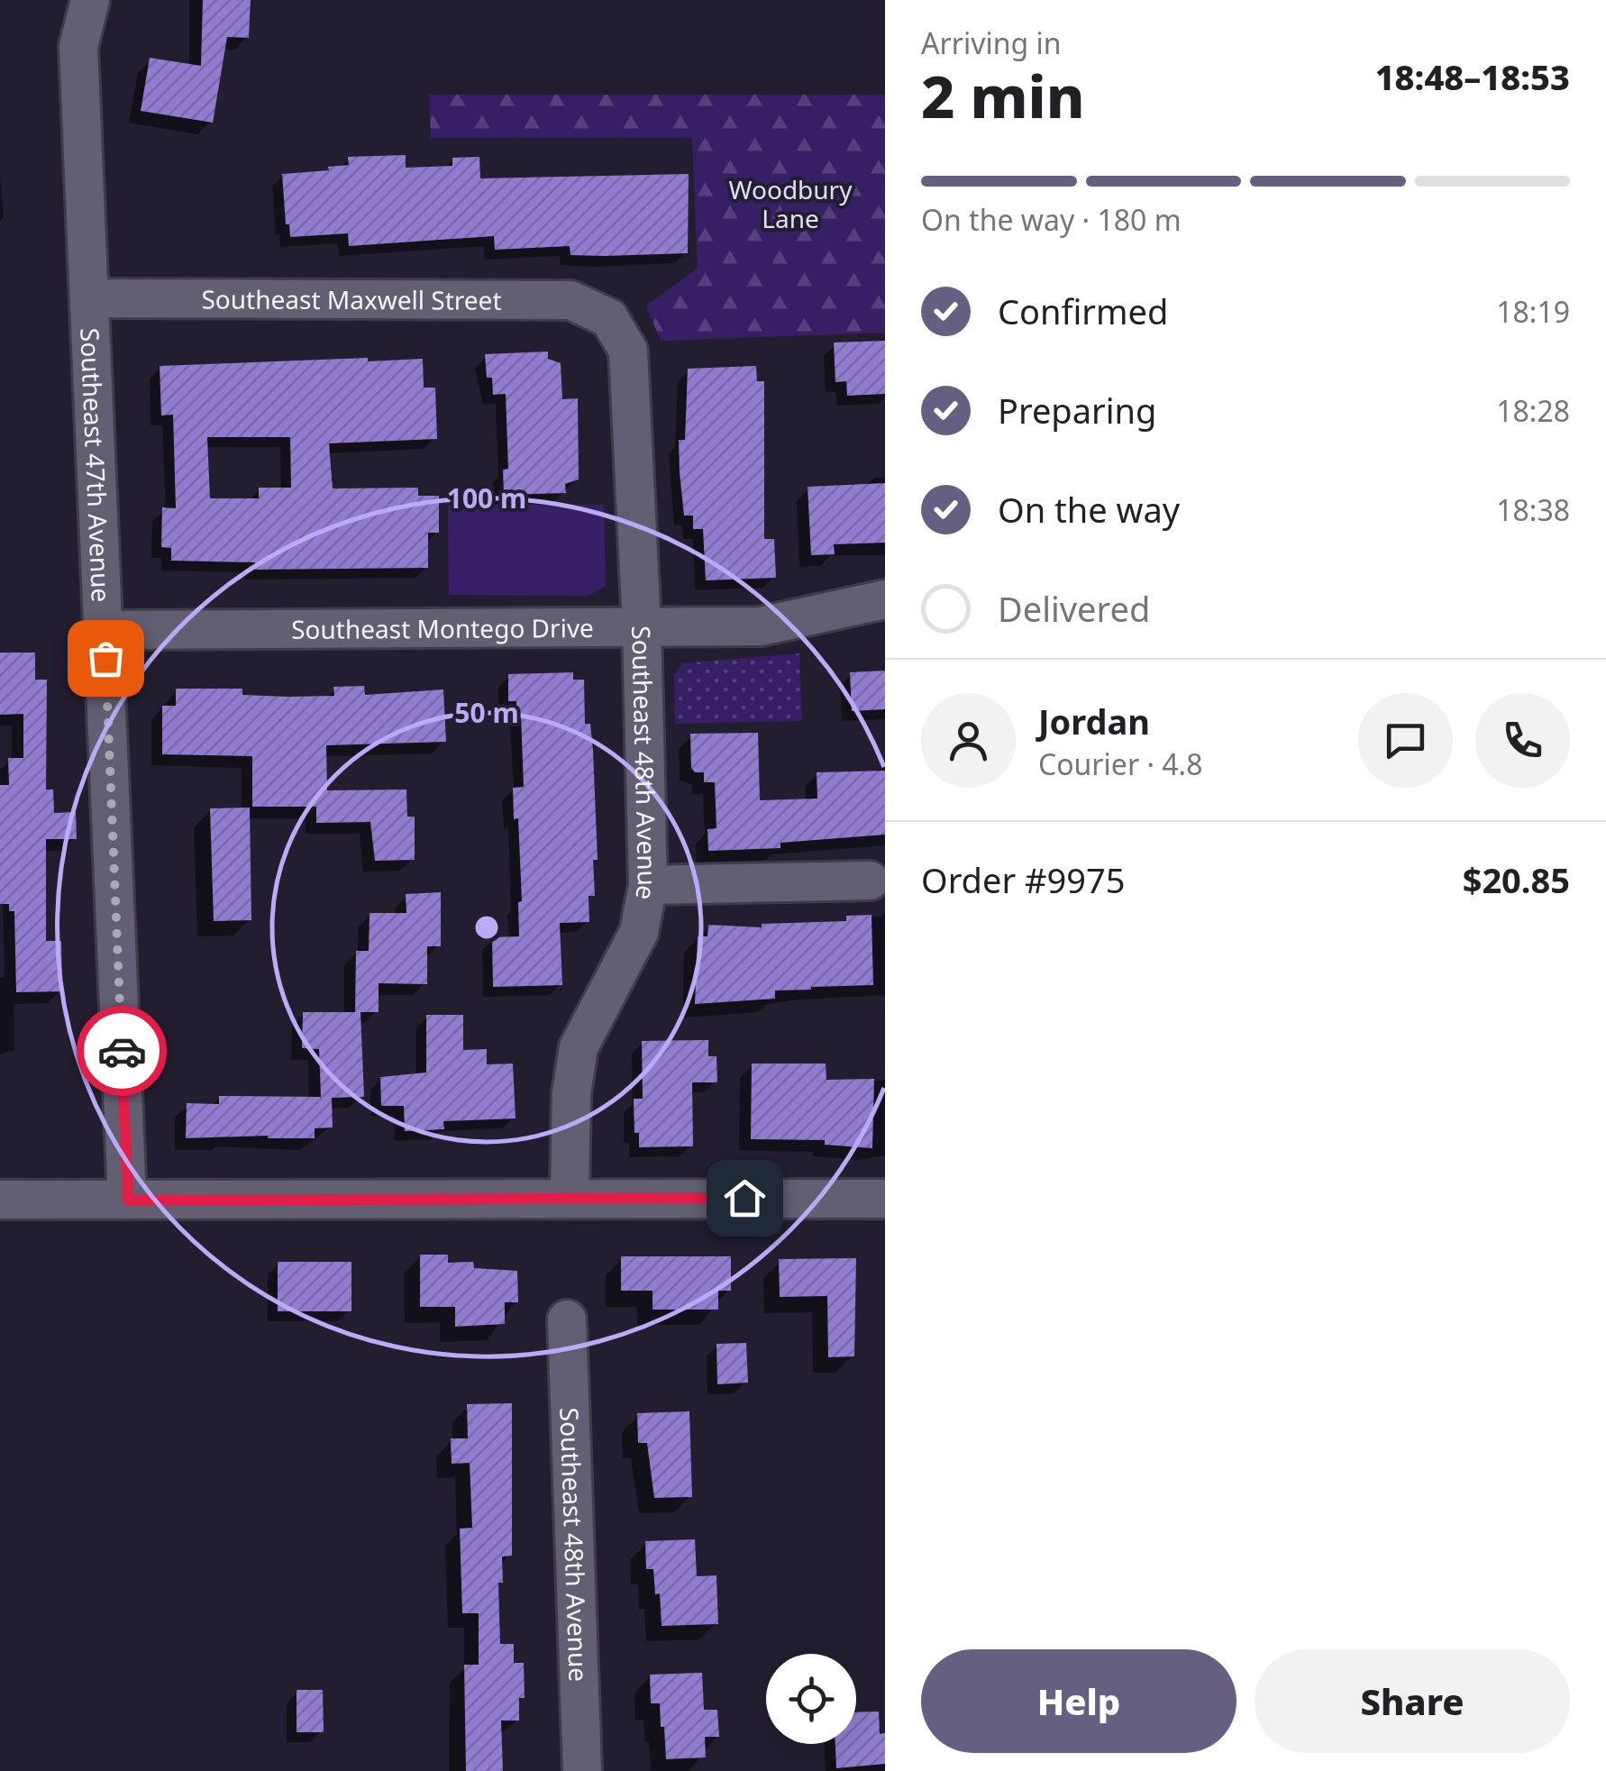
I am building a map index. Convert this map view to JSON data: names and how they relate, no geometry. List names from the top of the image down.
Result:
{
  "streets": {
    "street": [
      "Southeast Maxwell Street",
      "Southeast 47th Avenue",
      "Southeast Montego Drive",
      "Southeast 48th Avenue"
    ]
  },
  "crossings": [
    ["Southeast Maxwell Street", "Southeast 47th Avenue"],
    ["Southeast Maxwell Street", "Southeast 48th Avenue"],
    ["Southeast 47th Avenue", "Southeast Montego Drive"],
    ["Southeast Montego Drive", "Southeast 48th Avenue"]
  ],
  "parks": ["Woodbury Lane"],
  "page": {
    "heading": ["2 min", "Arriving in", "18:48–18:53"],
    "panel": [
      "Jordan",
      "Courier · 4.8",
      "Order #9975",
      "$20.85"
    ],
    "bar": "On the way · 180 m",
    "list": [
      ["Confirmed", "18:19"],
      ["Preparing", "18:28"],
      ["On the way", "18:38"],
      "Delivered"
    ],
    "buttons": ["Help", "Share"]
  },
  "rings": ["100 m", "50 m"]
}
